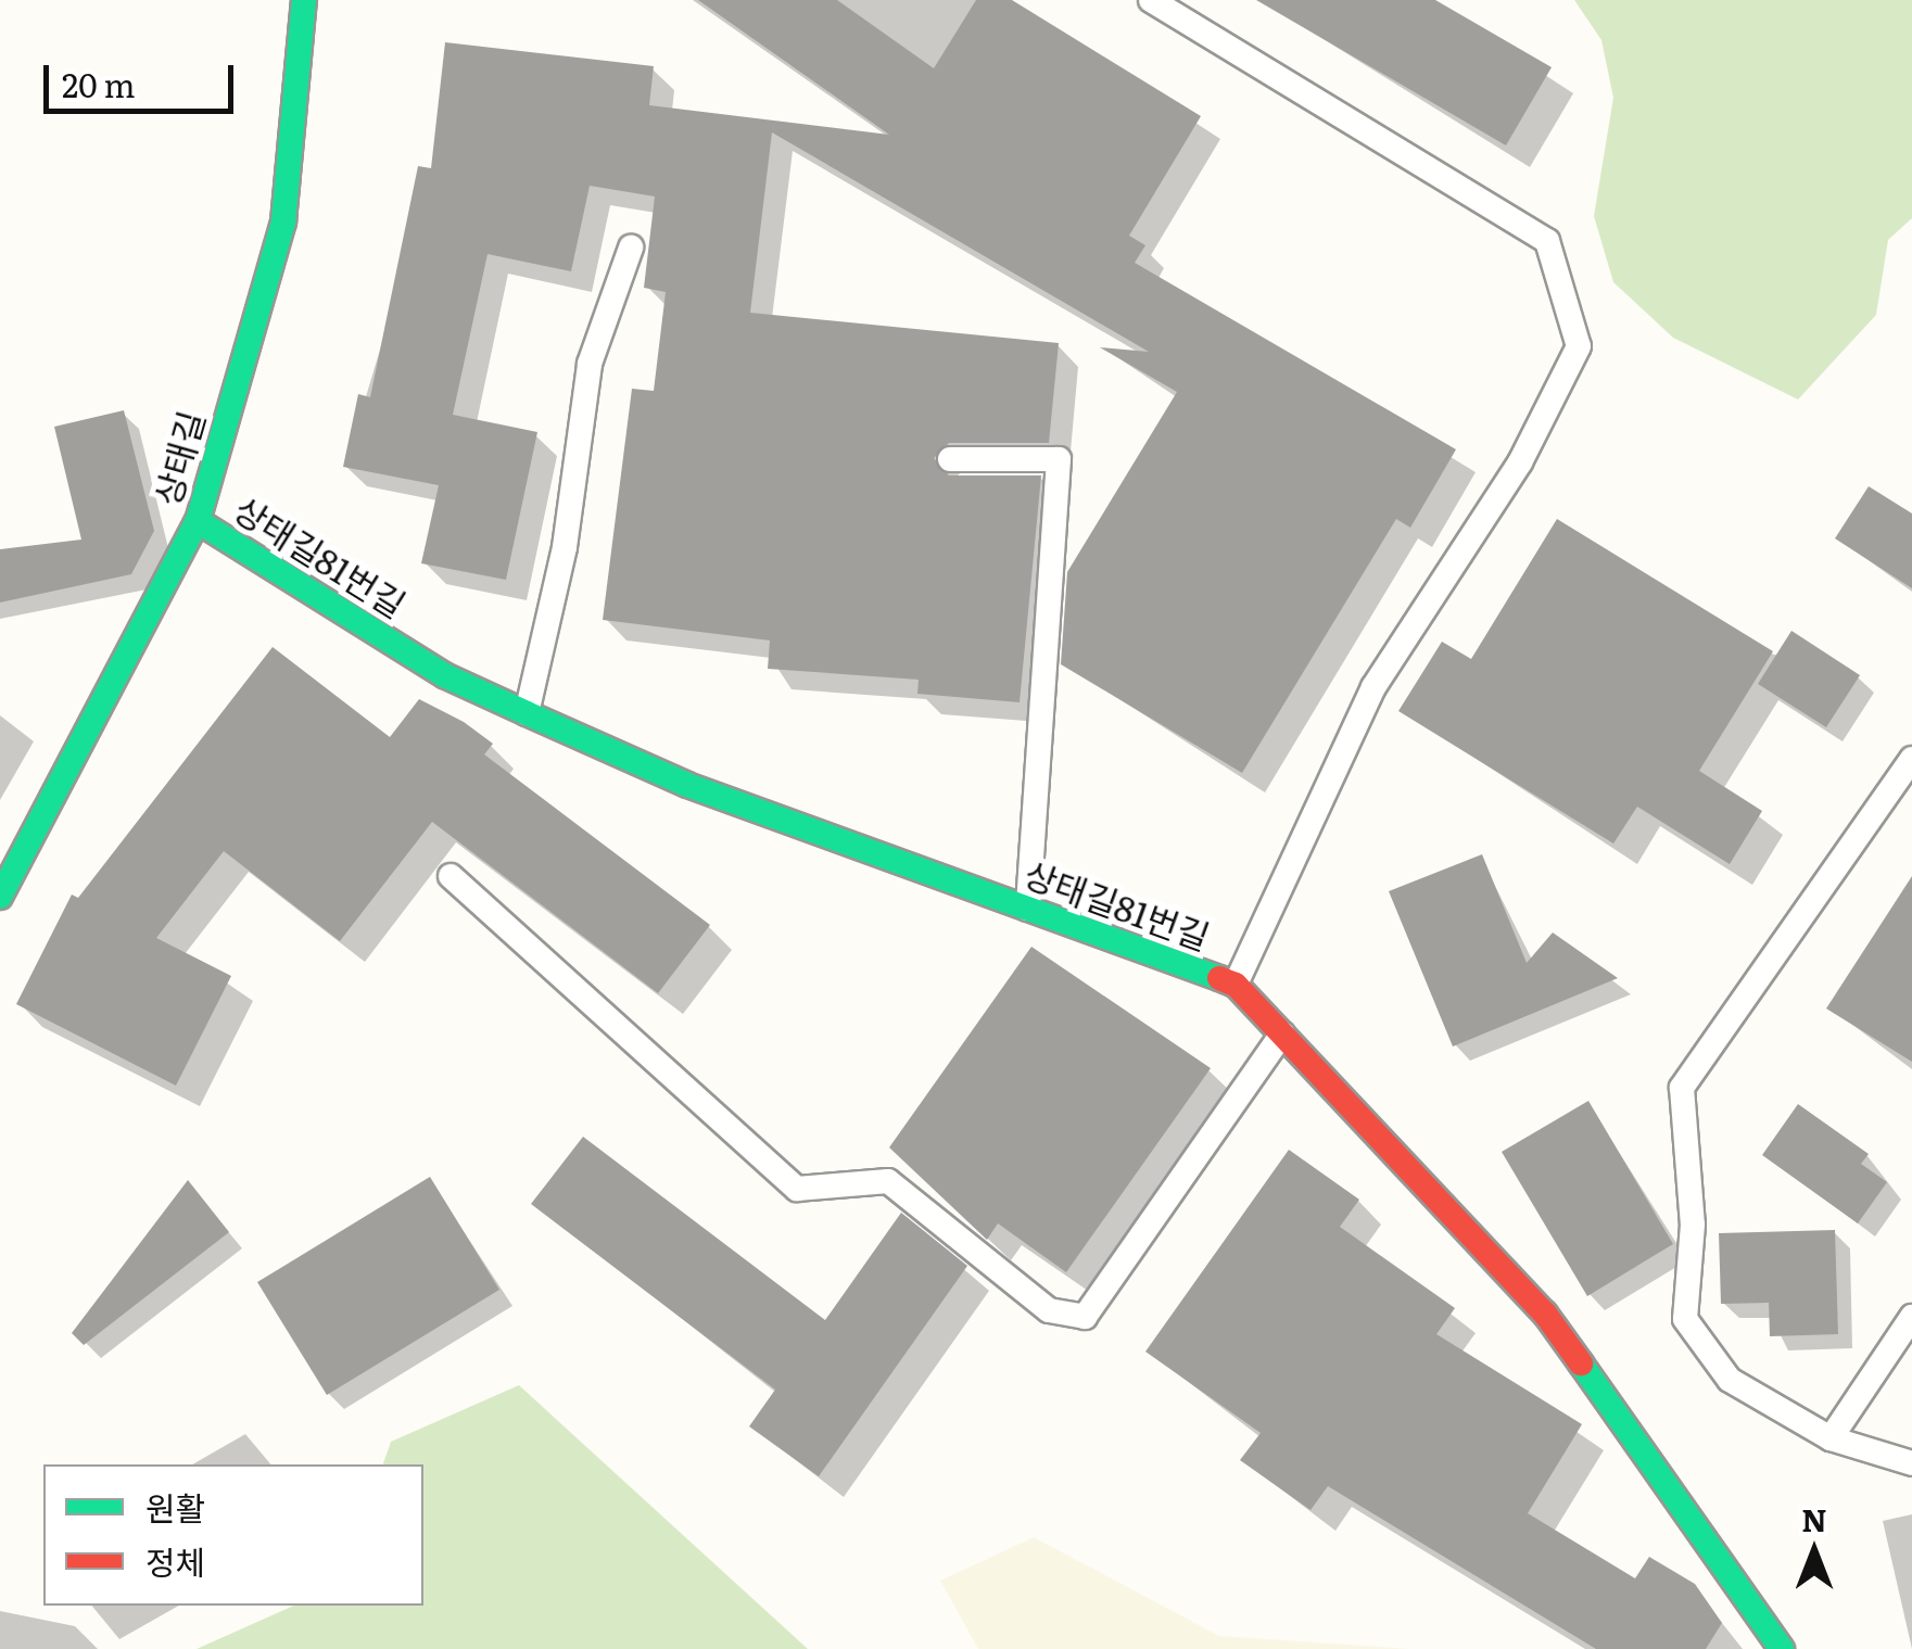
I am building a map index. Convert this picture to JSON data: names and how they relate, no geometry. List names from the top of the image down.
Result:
{
  "streets": {
    "street": ["상태길", "상태길81번길"]
  },
  "crossings": [
    ["상태길", "상태길81번길"]
  ],
  "legend": ["원활", "정체"],
  "scale_bar": "20 m",
  "north": "top"
}
